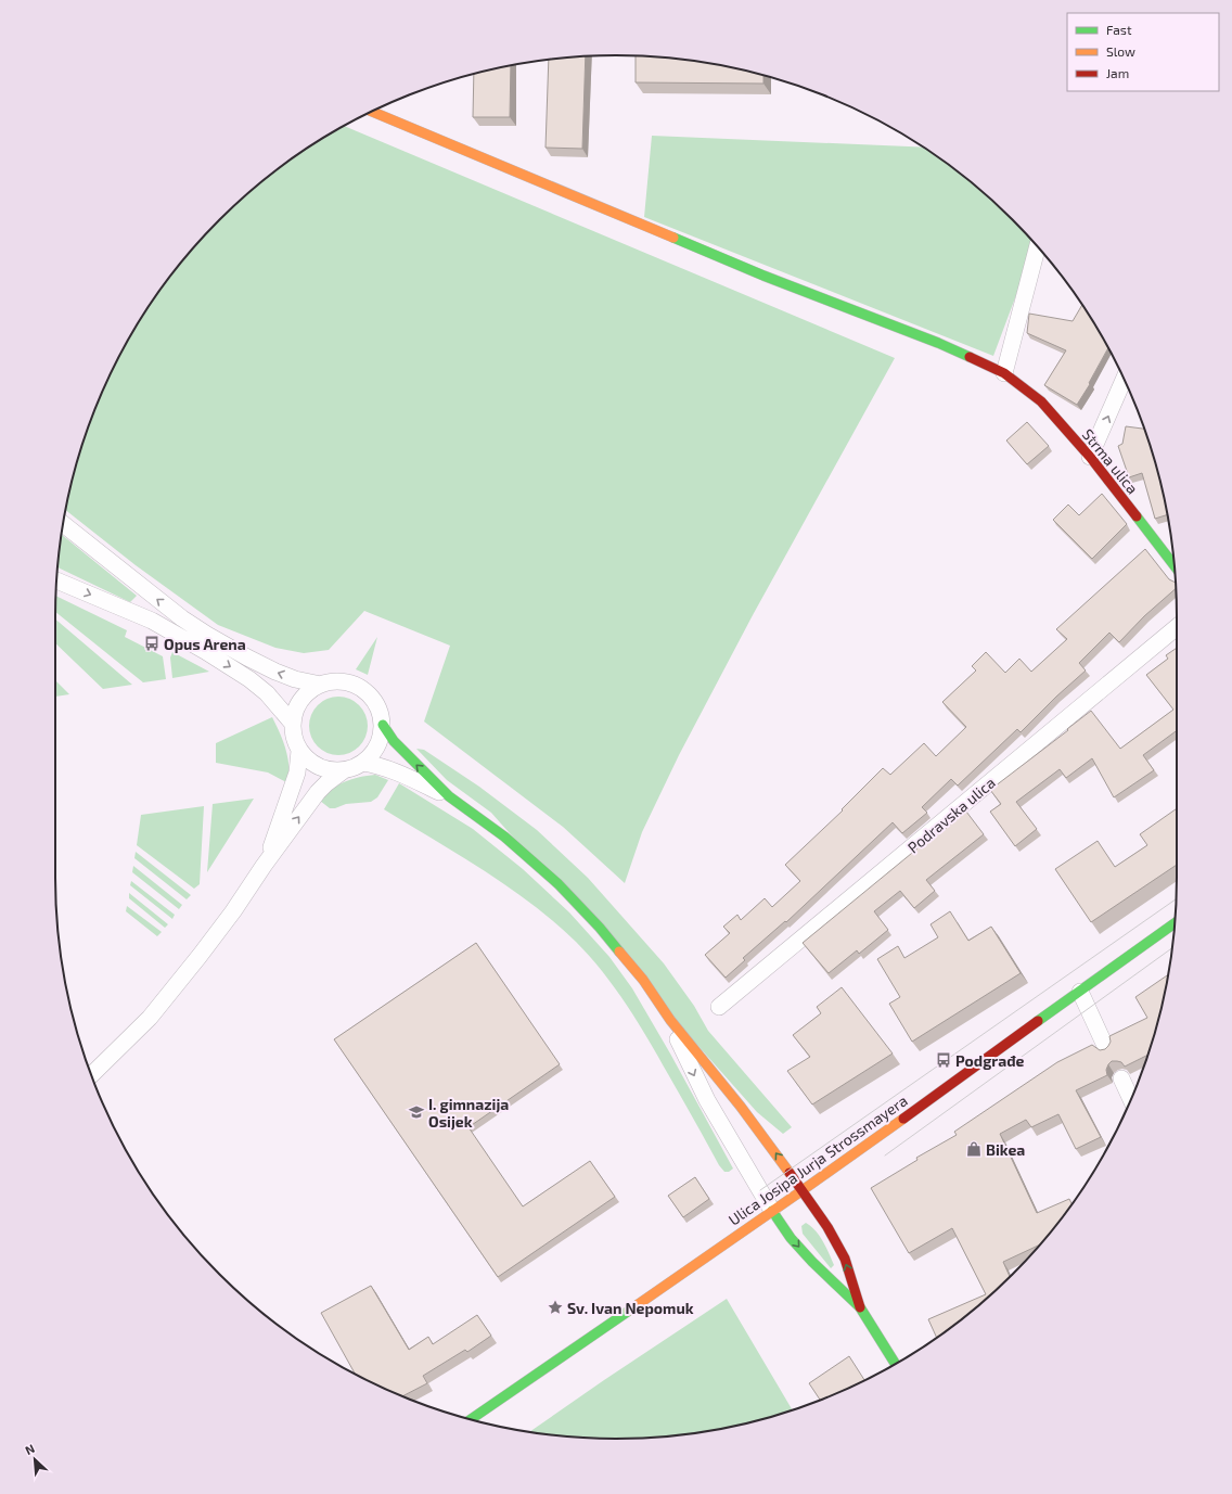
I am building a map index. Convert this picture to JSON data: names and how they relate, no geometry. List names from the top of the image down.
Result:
{
  "streets": {
    "street": ["Strma ulica", "Podravska ulica", "Ulica Josipa Jurja Strossmayera"]
  },
  "places": {
    "bus stop": ["Opus Arena", "Podgrađe"],
    "school or university": ["I. gimnazija Osijek"],
    "shop": ["Bikea"],
    "place": ["Sv. Ivan Nepomuk"]
  },
  "legend": ["Fast", "Slow", "Jam"],
  "north": "top left"
}
